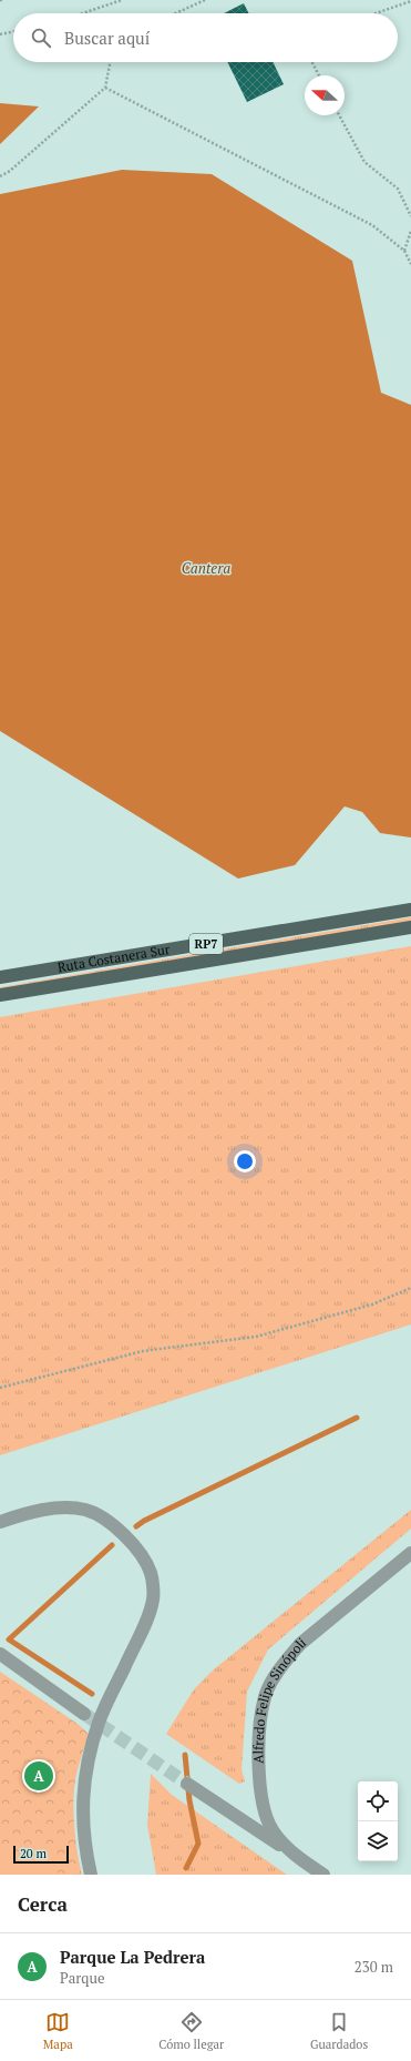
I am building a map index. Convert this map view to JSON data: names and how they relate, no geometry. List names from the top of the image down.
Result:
{
  "streets": {
    "main road": ["RP7", "Ruta Costanera Sur"],
    "street": ["Alfredo Felipe Sinópoli"]
  },
  "water": ["Cantera"],
  "scale_bar": "20 m",
  "north": "left",
  "page": {
    "search": "Buscar aquí",
    "pins": "A",
    "scale": "20 m",
    "heading": "Cerca",
    "list": [
      {
        "mark": "A",
        "name": "Parque La Pedrera",
        "note": "Parque",
        "value": "230 m"
      }
    ],
    "nav": ["Mapa", "Cómo llegar", "Guardados"]
  }
}
